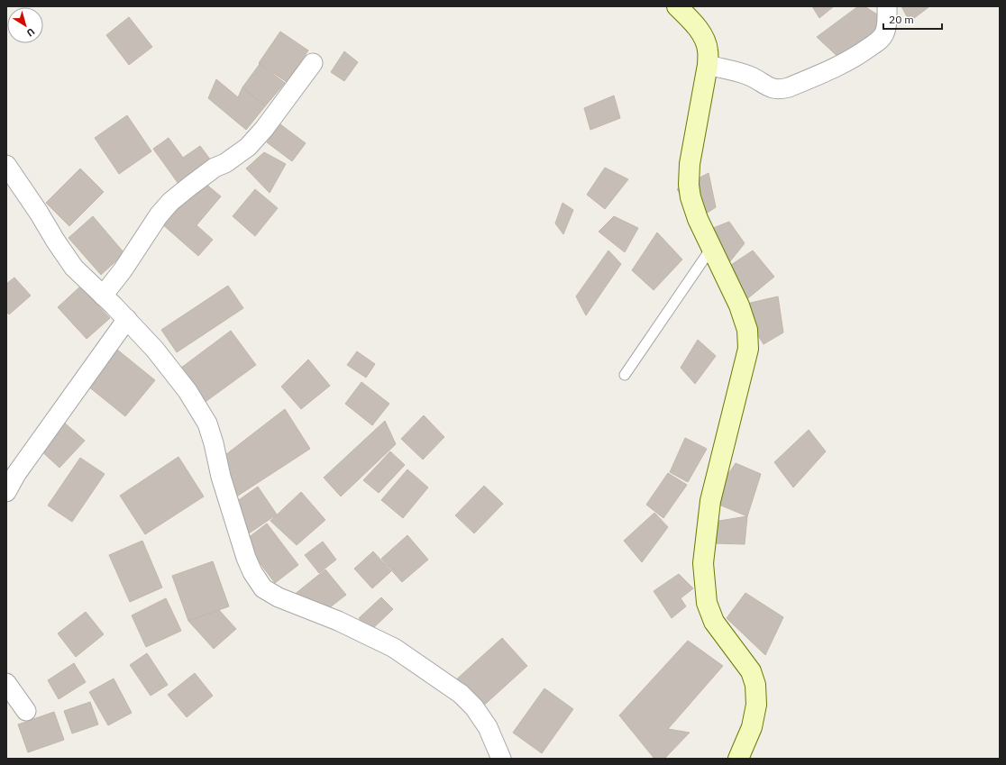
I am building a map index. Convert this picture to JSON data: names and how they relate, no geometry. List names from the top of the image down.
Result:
{
  "scale_bar": "20 m",
  "north": "bottom right"
}
